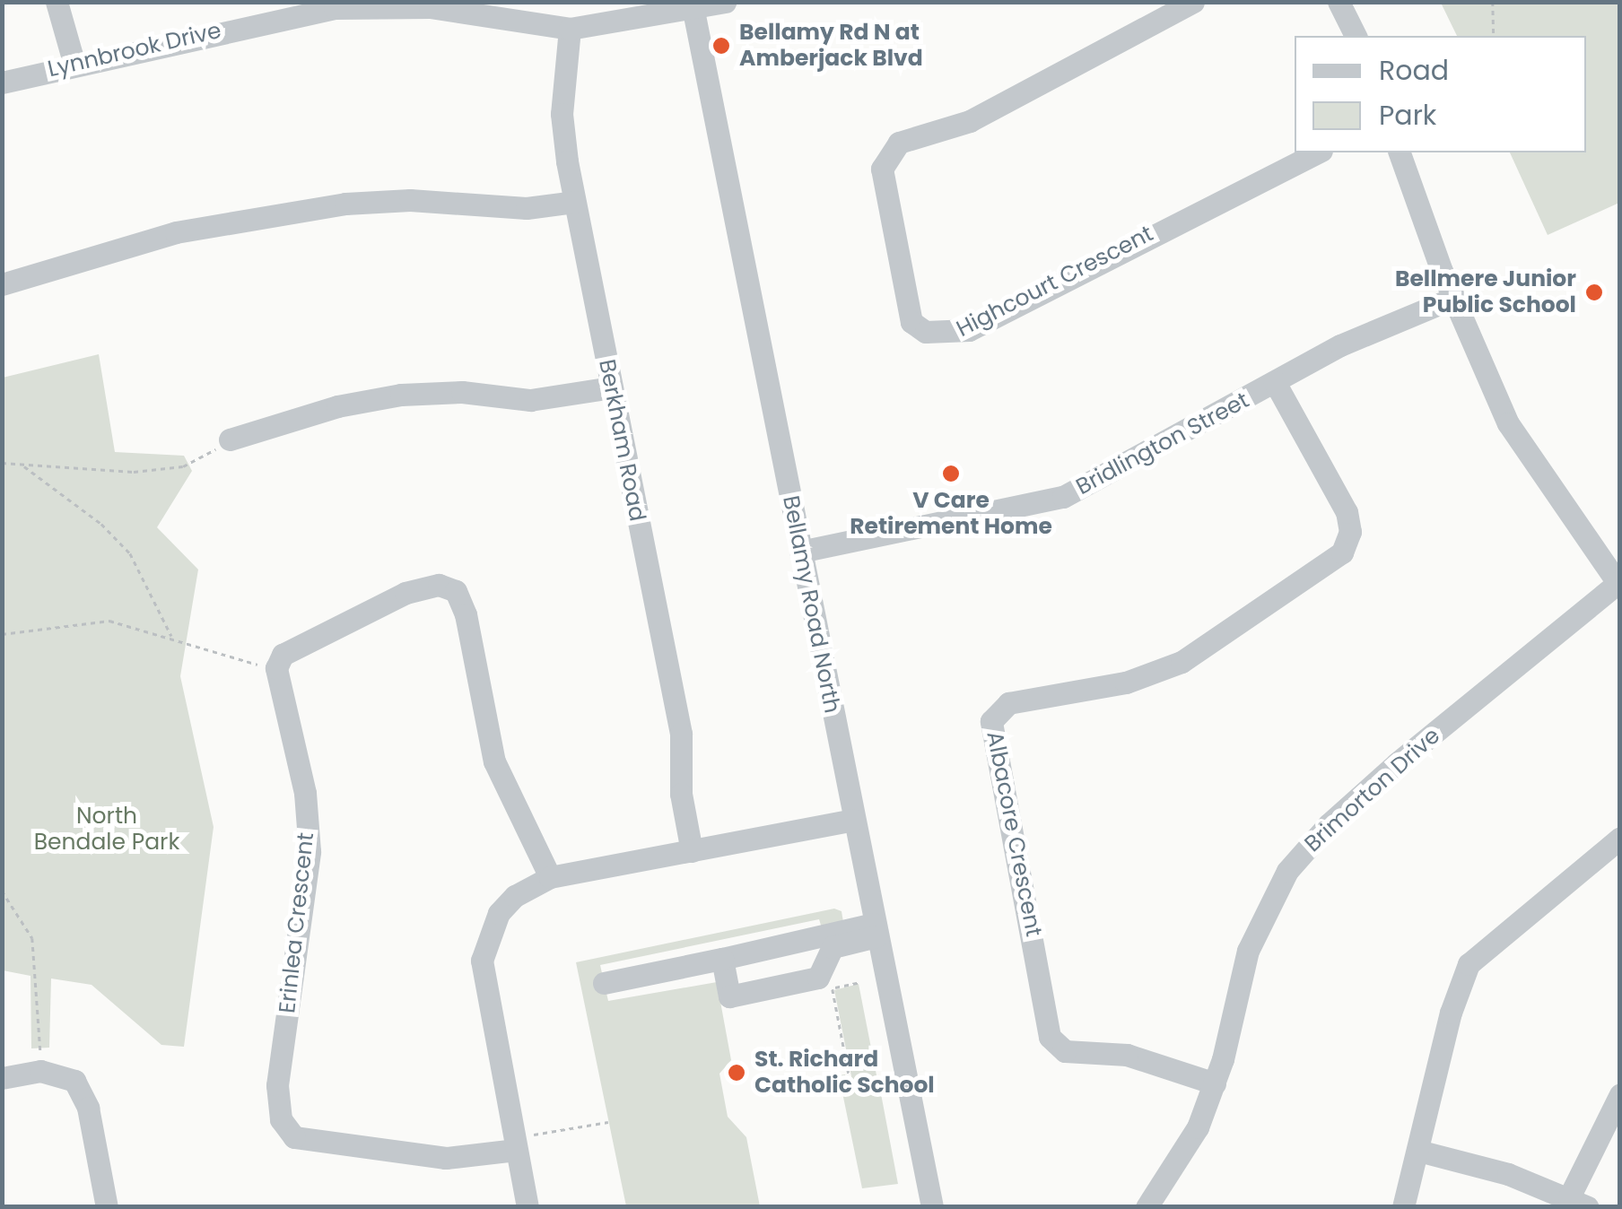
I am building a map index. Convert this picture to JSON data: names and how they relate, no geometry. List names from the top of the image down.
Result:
{
  "streets": {
    "street": [
      "Lynnbrook Drive",
      "Highcourt Crescent",
      "Berkham Road",
      "Bridlington Street",
      "Bellamy Road North",
      "Brimorton Drive",
      "Albacore Crescent",
      "Erinlea Crescent"
    ]
  },
  "crossings": [
    ["Lynnbrook Drive", "Berkham Road"],
    ["Lynnbrook Drive", "Bellamy Road North"],
    ["Bridlington Street", "Bellamy Road North"],
    ["Bridlington Street", "Albacore Crescent"],
    ["Brimorton Drive", "Albacore Crescent"]
  ],
  "parks": ["North Bendale Park"],
  "places": [
    "Bellamy Rd N at Amberjack Blvd",
    "Bellmere Junior Public School",
    "V Care Retirement Home",
    "St. Richard Catholic School"
  ],
  "legend": ["Road", "Park"]
}
